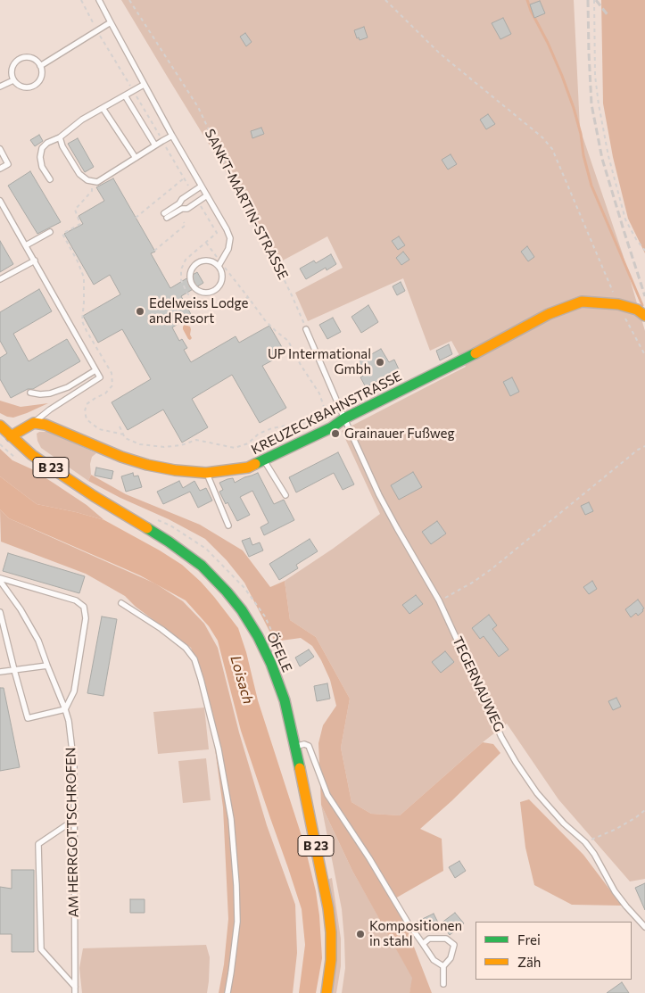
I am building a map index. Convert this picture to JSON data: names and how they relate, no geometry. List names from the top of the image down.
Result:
{
  "streets": {
    "main road": ["KREUZECKBAHNSTRASSE", "B 23", "ÖFELE"],
    "lane": ["TEGERNAUWEG", "AM HERRGOTTSCHROFEN"],
    "path": ["SANKT-MARTIN-STRASSE"]
  },
  "crossings": [
    ["KREUZECKBAHNSTRASSE", "TEGERNAUWEG"],
    ["B 23", "ÖFELE"]
  ],
  "water": ["Loisach"],
  "places": [
    "Edelweiss Lodge and Resort",
    "UP Intermational Gmbh",
    "Grainauer Fußweg",
    "Kompositionen in stahl"
  ],
  "legend": ["Frei", "Zäh"]
}
